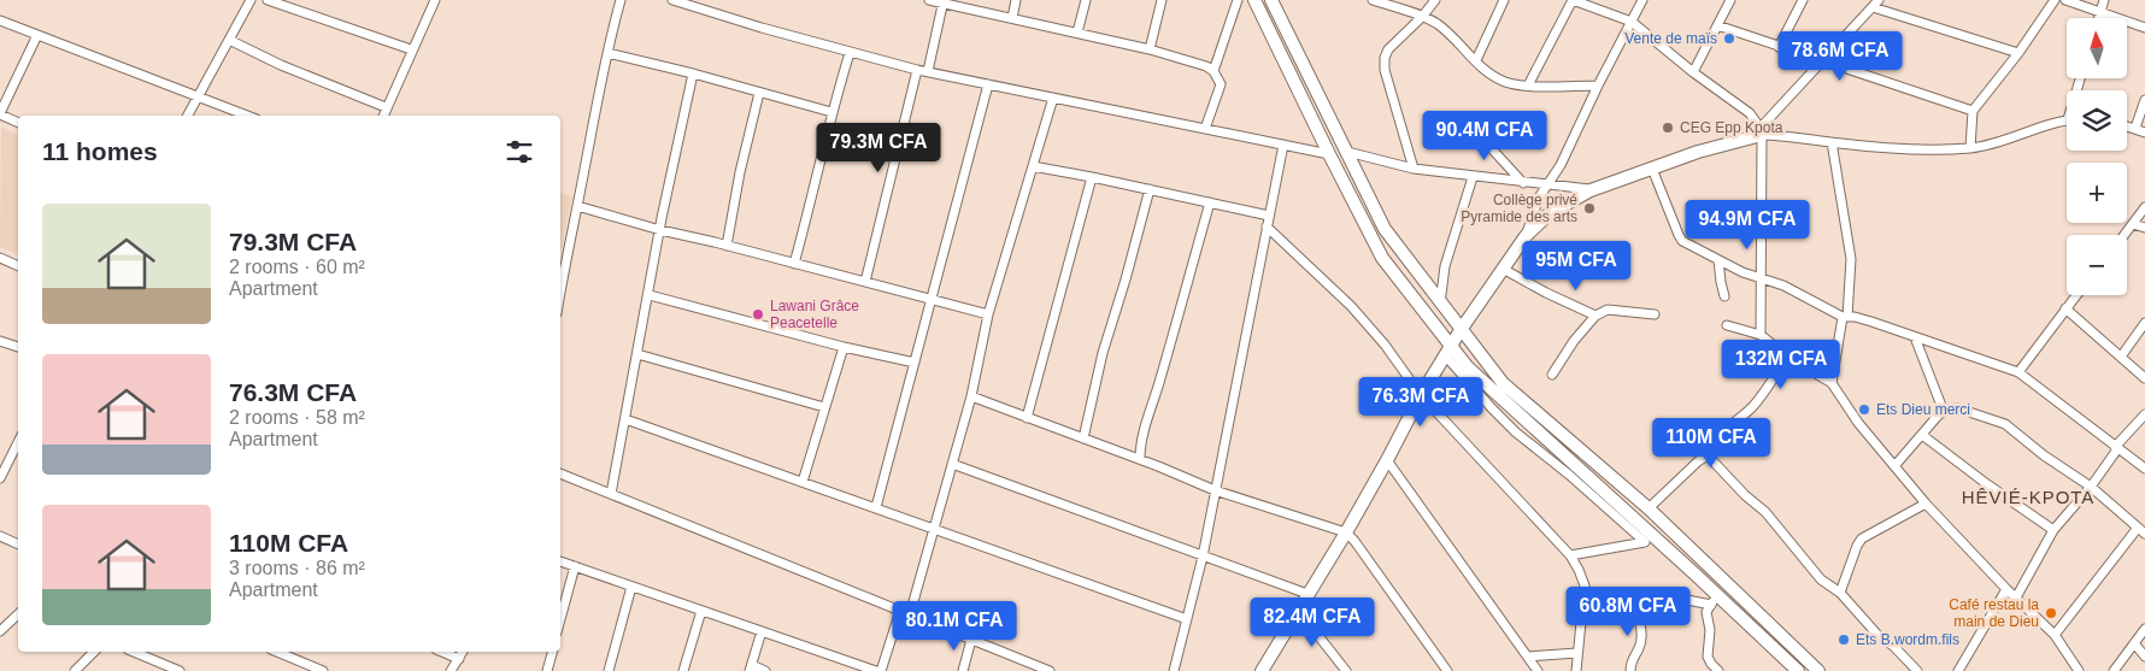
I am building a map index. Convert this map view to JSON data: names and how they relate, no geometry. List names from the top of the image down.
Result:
{
  "districts": ["HÊVIÉ-KPOTA"],
  "places": [
    "Vente de maïs",
    "CEG Epp Kpota",
    "Collège privé Pyramide des arts",
    "Lawani Grâce Peacetelle",
    "Ets Dieu merci",
    "Café restau la main de Dieu",
    "Ets B.wordm.fils"
  ],
  "north": "top",
  "page": {
    "map_buttons": ["+", "−"],
    "price": [
      "78.6M CFA",
      "90.4M CFA",
      "79.3M CFA",
      "94.9M CFA",
      "95M CFA",
      "132M CFA",
      "76.3M CFA",
      "110M CFA",
      "60.8M CFA",
      "82.4M CFA",
      "80.1M CFA"
    ],
    "heading": "11 homes",
    "list": [
      {
        "name": "79.3M CFA",
        "note": "2 rooms · 60 m² · Apartment"
      },
      {
        "name": "76.3M CFA",
        "note": "2 rooms · 58 m² · Apartment"
      },
      {
        "name": "110M CFA",
        "note": "3 rooms · 86 m² · Apartment"
      }
    ]
  }
}
